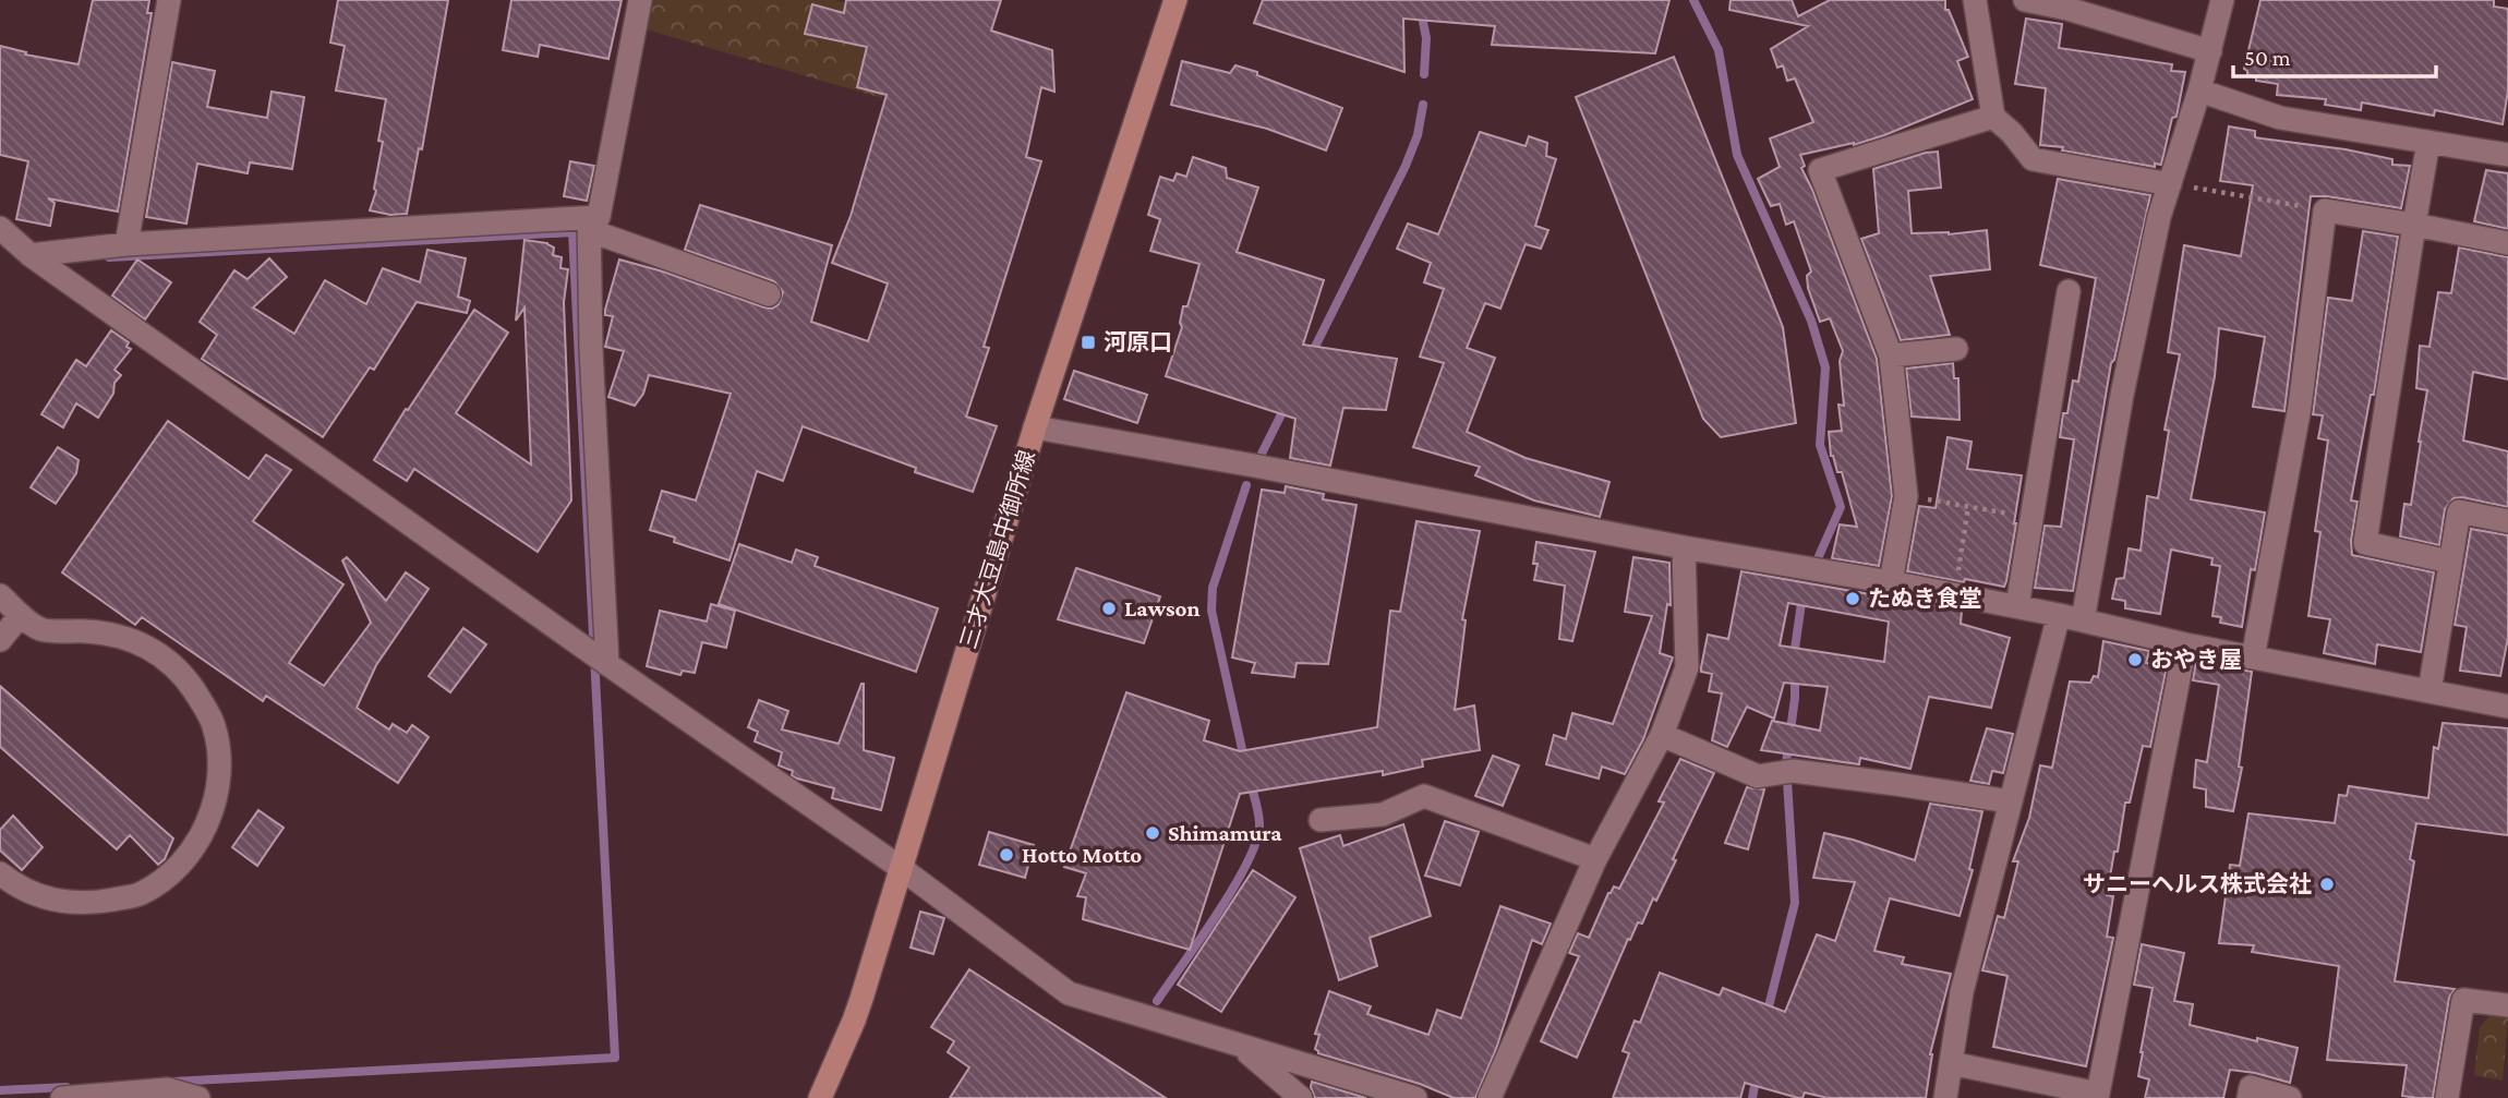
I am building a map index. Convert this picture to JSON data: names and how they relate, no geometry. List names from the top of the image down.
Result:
{
  "streets": {
    "main road": ["三才大豆島中御所線"]
  },
  "places": {
    "transit": ["河原口"],
    "other": [
      "たぬき食堂",
      "Lawson",
      "おやき屋",
      "Shimamura",
      "Hotto Motto",
      "サニーヘルス株式会社"
    ]
  },
  "scale_bar": "50 m"
}
